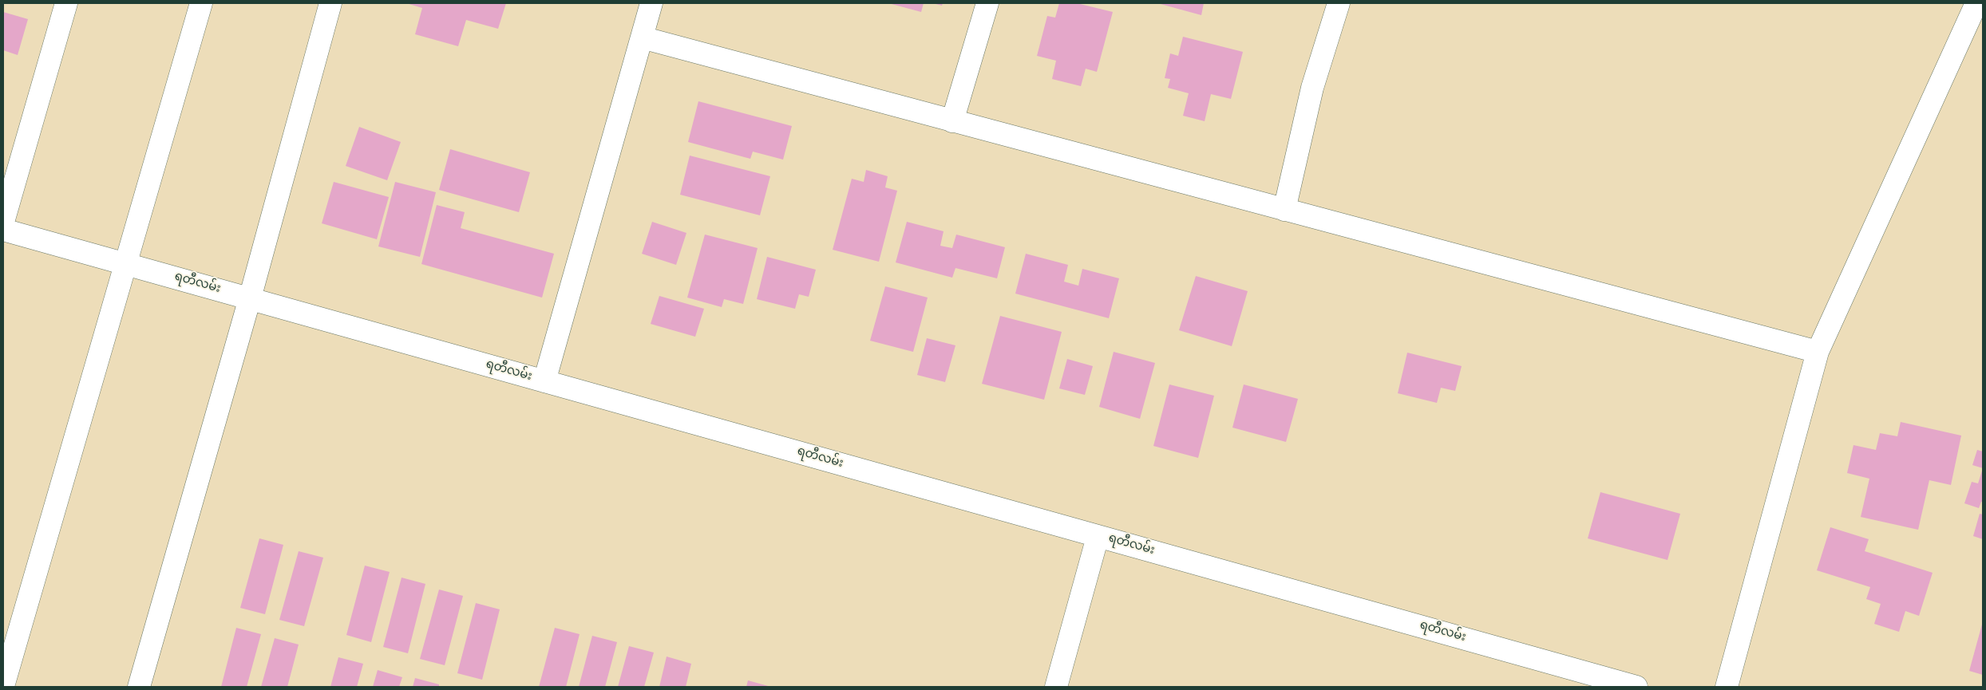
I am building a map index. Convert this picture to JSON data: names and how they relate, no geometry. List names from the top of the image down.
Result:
{
  "streets": {
    "street": ["ရတီလမ်း"]
  }
}
